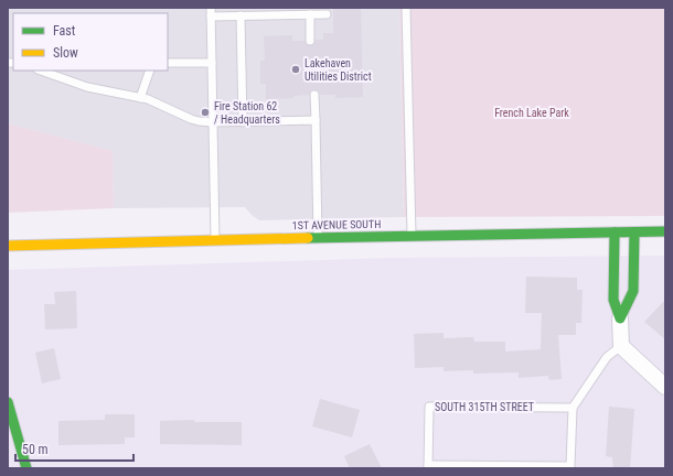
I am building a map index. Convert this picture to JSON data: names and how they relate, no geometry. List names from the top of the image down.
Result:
{
  "streets": {
    "main road": ["1ST AVENUE SOUTH"],
    "lane": ["SOUTH 315TH STREET"]
  },
  "parks": ["French Lake Park"],
  "places": ["Lakehaven Utilities District", "Fire Station 62 / Headquarters"],
  "legend": ["Fast", "Slow"],
  "scale_bar": "50 m"
}
